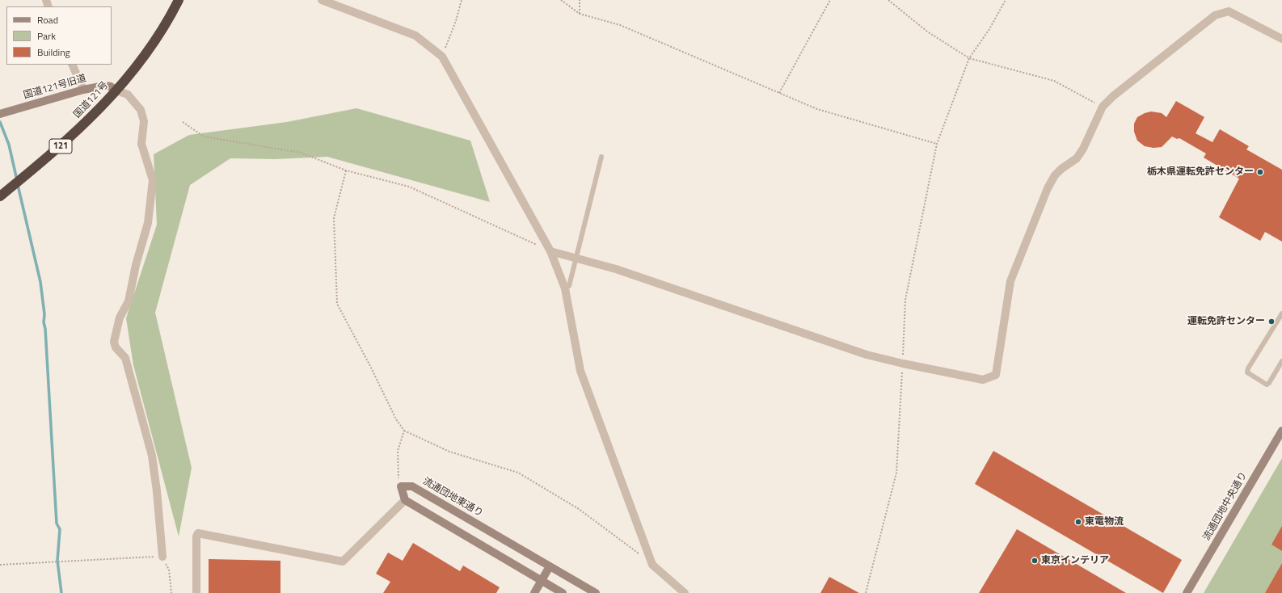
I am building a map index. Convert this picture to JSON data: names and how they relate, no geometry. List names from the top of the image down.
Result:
{
  "streets": {
    "highway": ["国道121号", "121"],
    "street": ["国道121号旧道", "流通団地東通り", "流通団地中央通り"]
  },
  "crossings": [
    ["国道121号旧道", "国道121号"]
  ],
  "places": [
    "栃木県運転免許センター",
    "運転免許センター",
    "東電物流",
    "東京インテリア"
  ],
  "legend": ["Road", "Park", "Building"]
}
